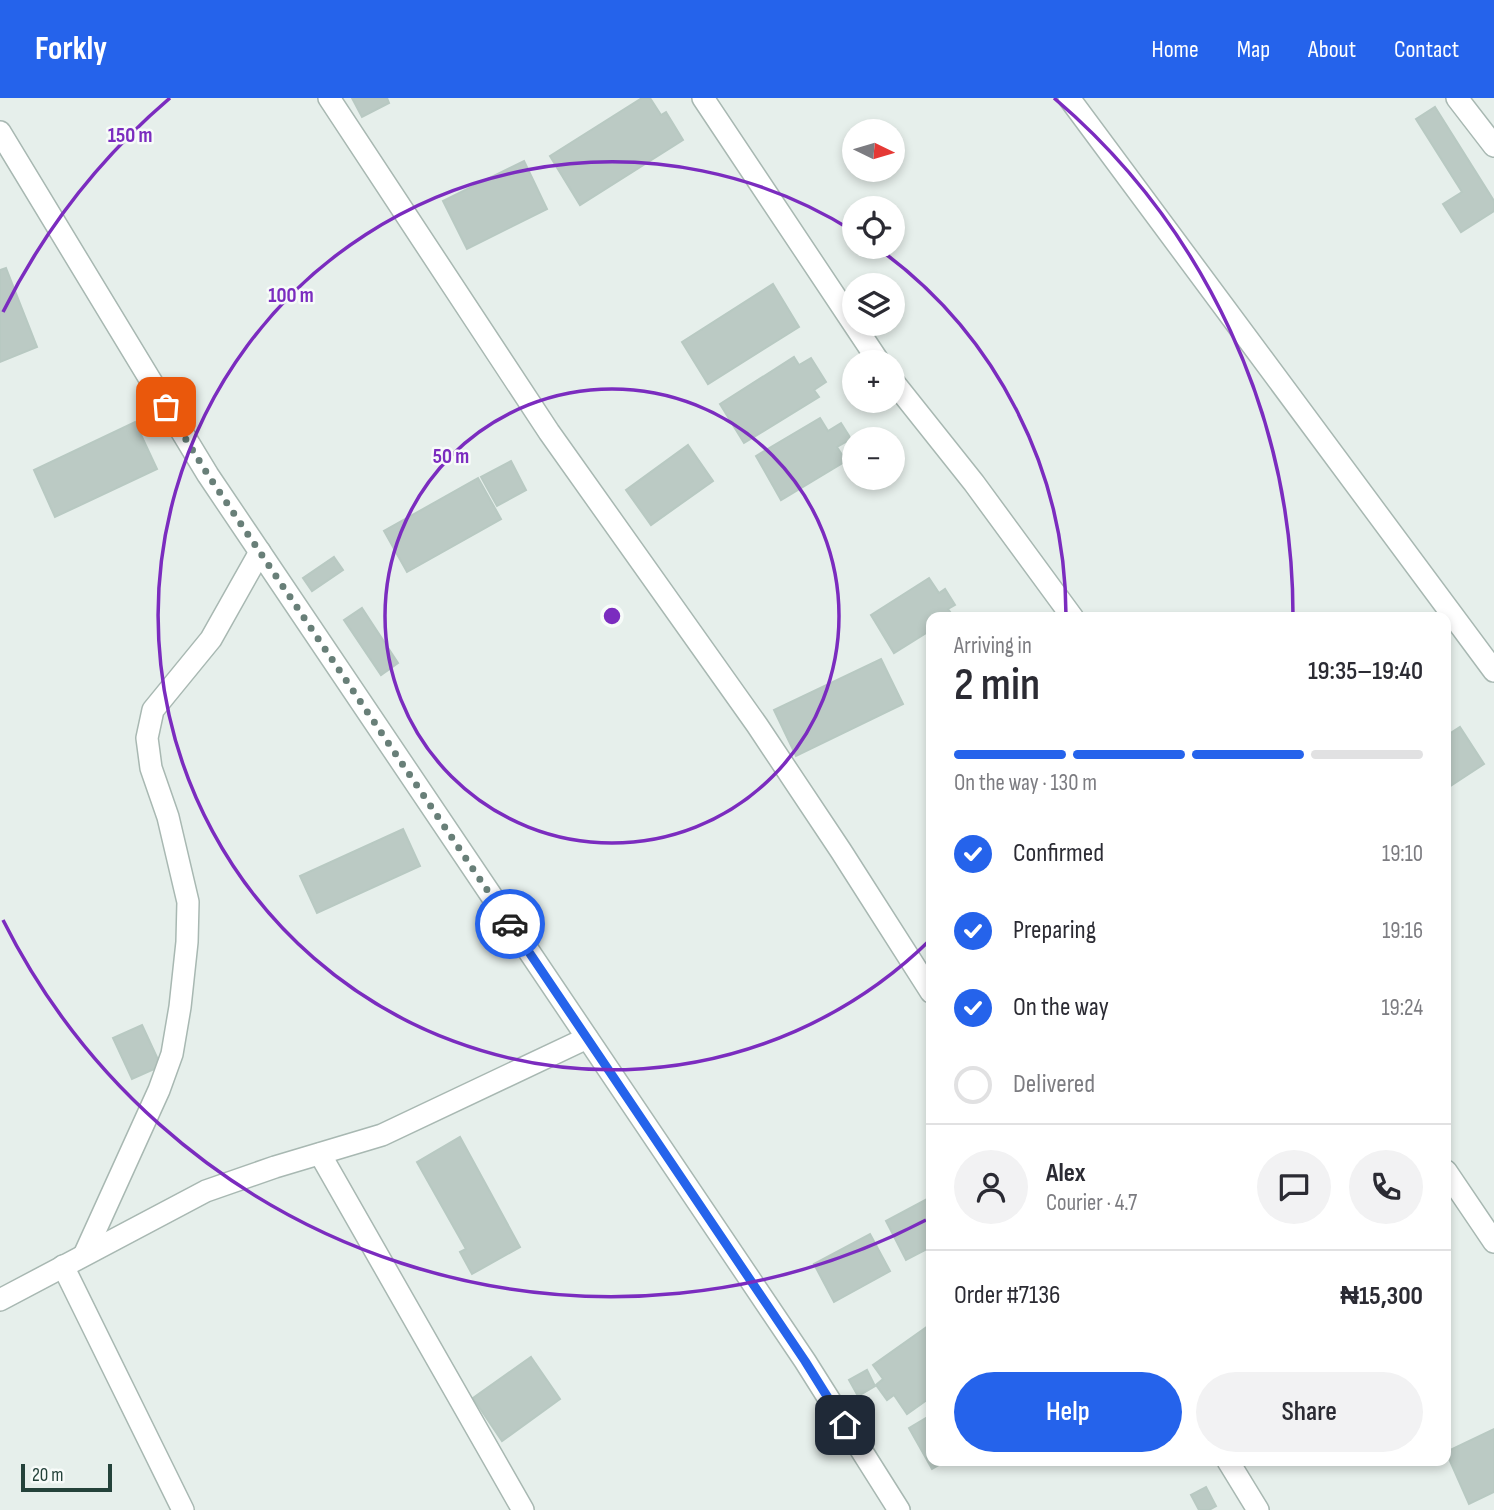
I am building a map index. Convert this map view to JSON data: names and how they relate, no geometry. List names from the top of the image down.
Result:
{
  "scale_bar": "20 m",
  "north": "right",
  "page": {
    "header": "Forkly",
    "nav": [
      "Home",
      "Map",
      "About",
      "Contact"
    ],
    "map_buttons": ["+", "−"],
    "heading": ["2 min", "Arriving in", "19:35–19:40"],
    "panel": [
      "Alex",
      "Courier · 4.7",
      "Order #7136",
      "₦15,300"
    ],
    "bar": "On the way · 130 m",
    "list": [
      ["Confirmed", "19:10"],
      ["Preparing", "19:16"],
      ["On the way", "19:24"],
      "Delivered"
    ],
    "buttons": ["Help", "Share"],
    "scale": "20 m"
  },
  "rings": ["150 m", "100 m", "50 m"]
}
